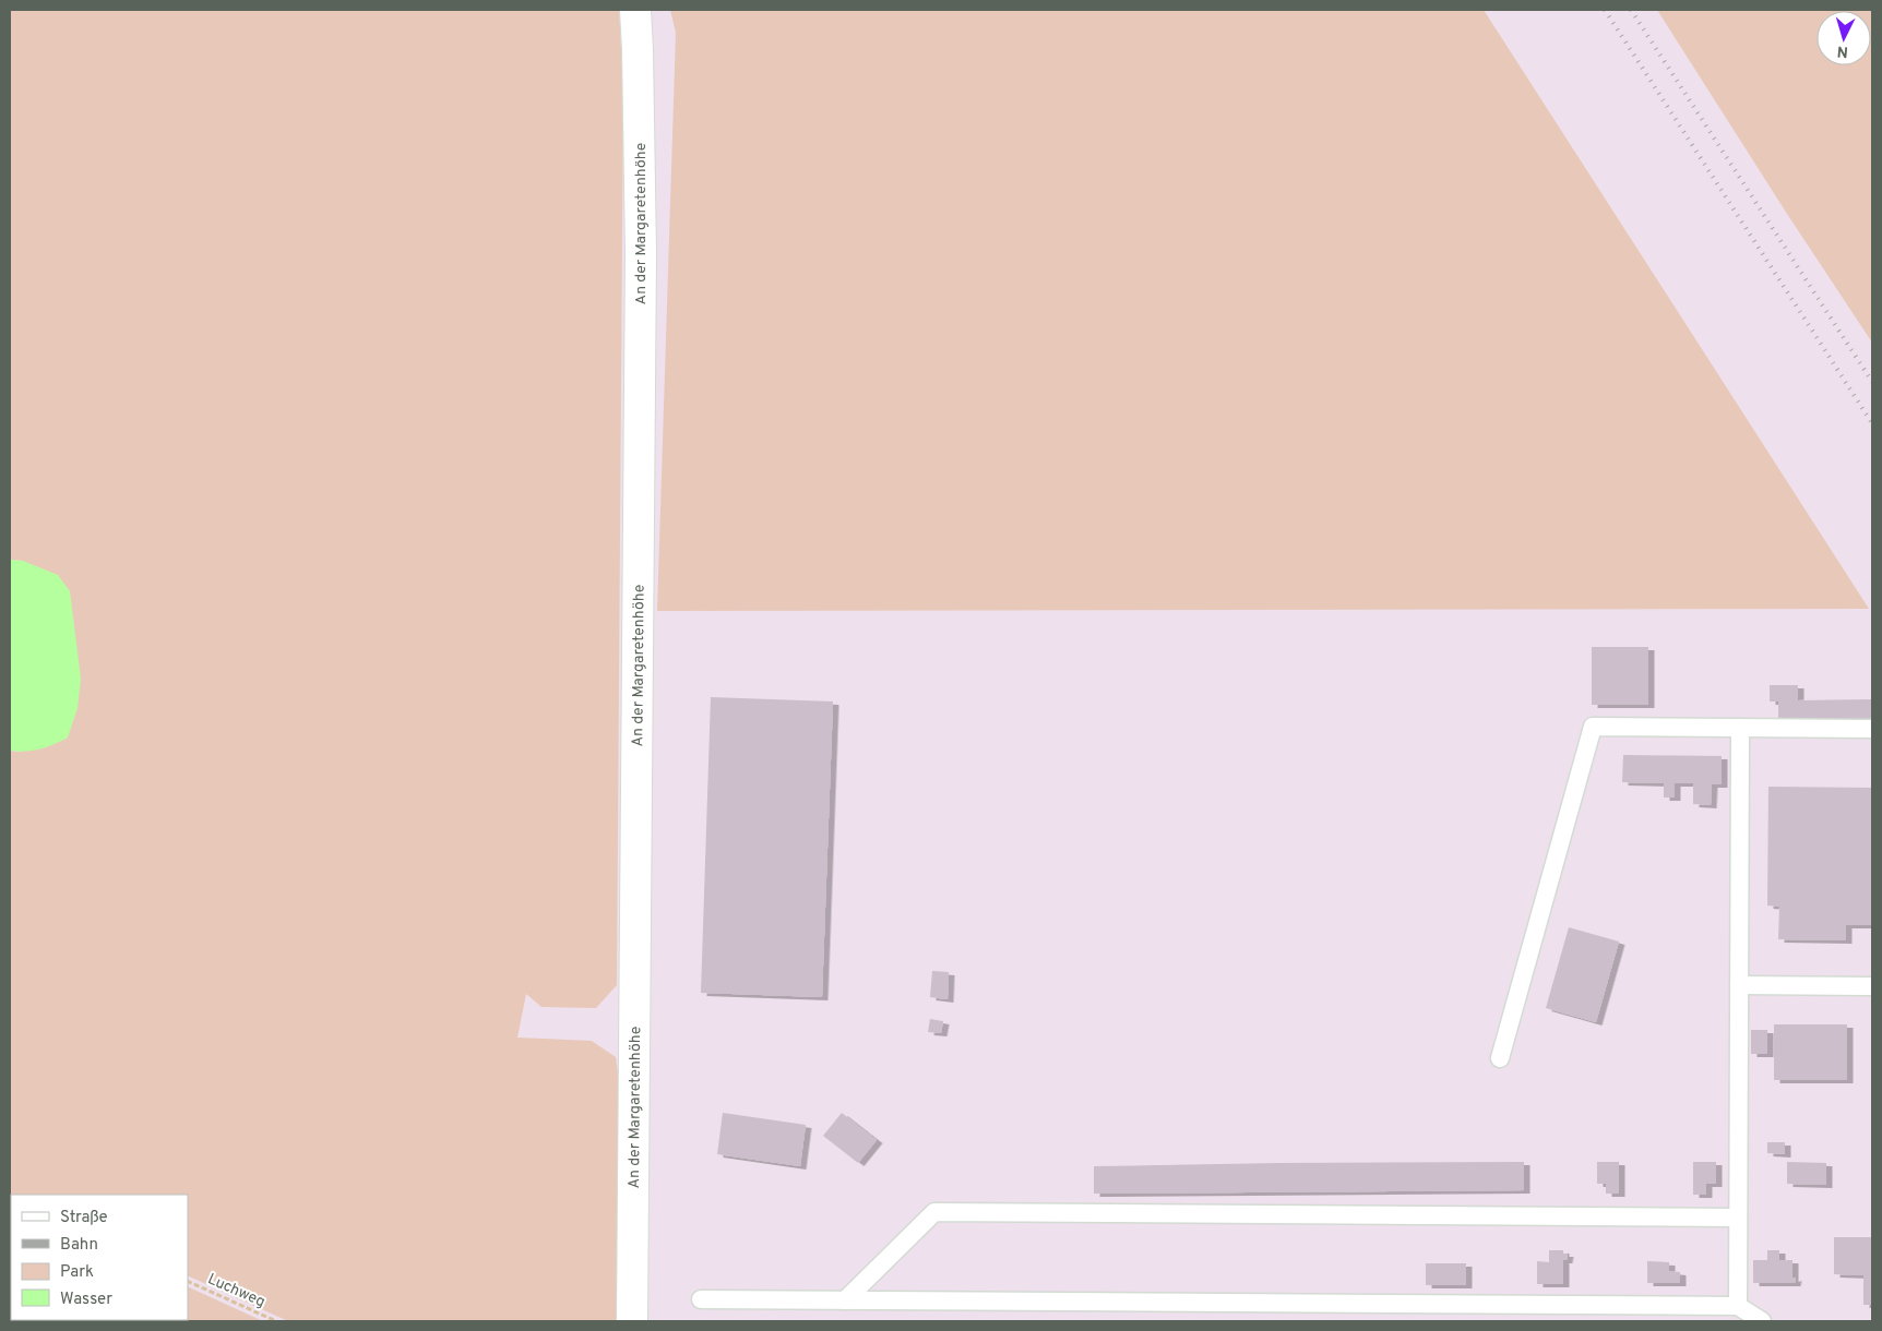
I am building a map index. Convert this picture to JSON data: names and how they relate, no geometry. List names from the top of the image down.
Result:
{
  "streets": {
    "street": ["An der Margaretenhöhe"],
    "path": ["Luchweg"]
  },
  "legend": [
    "Straße",
    "Bahn",
    "Park",
    "Wasser"
  ],
  "north": "bottom"
}
